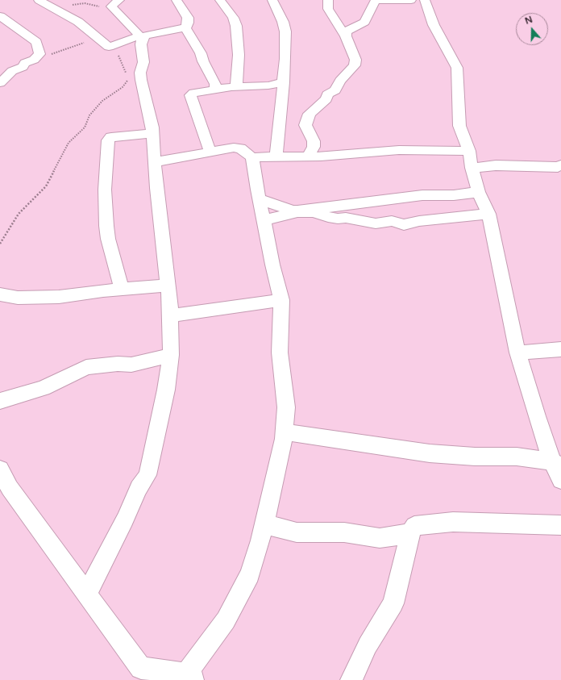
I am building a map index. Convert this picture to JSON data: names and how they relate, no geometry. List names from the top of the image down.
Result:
{
  "north": "top"
}
